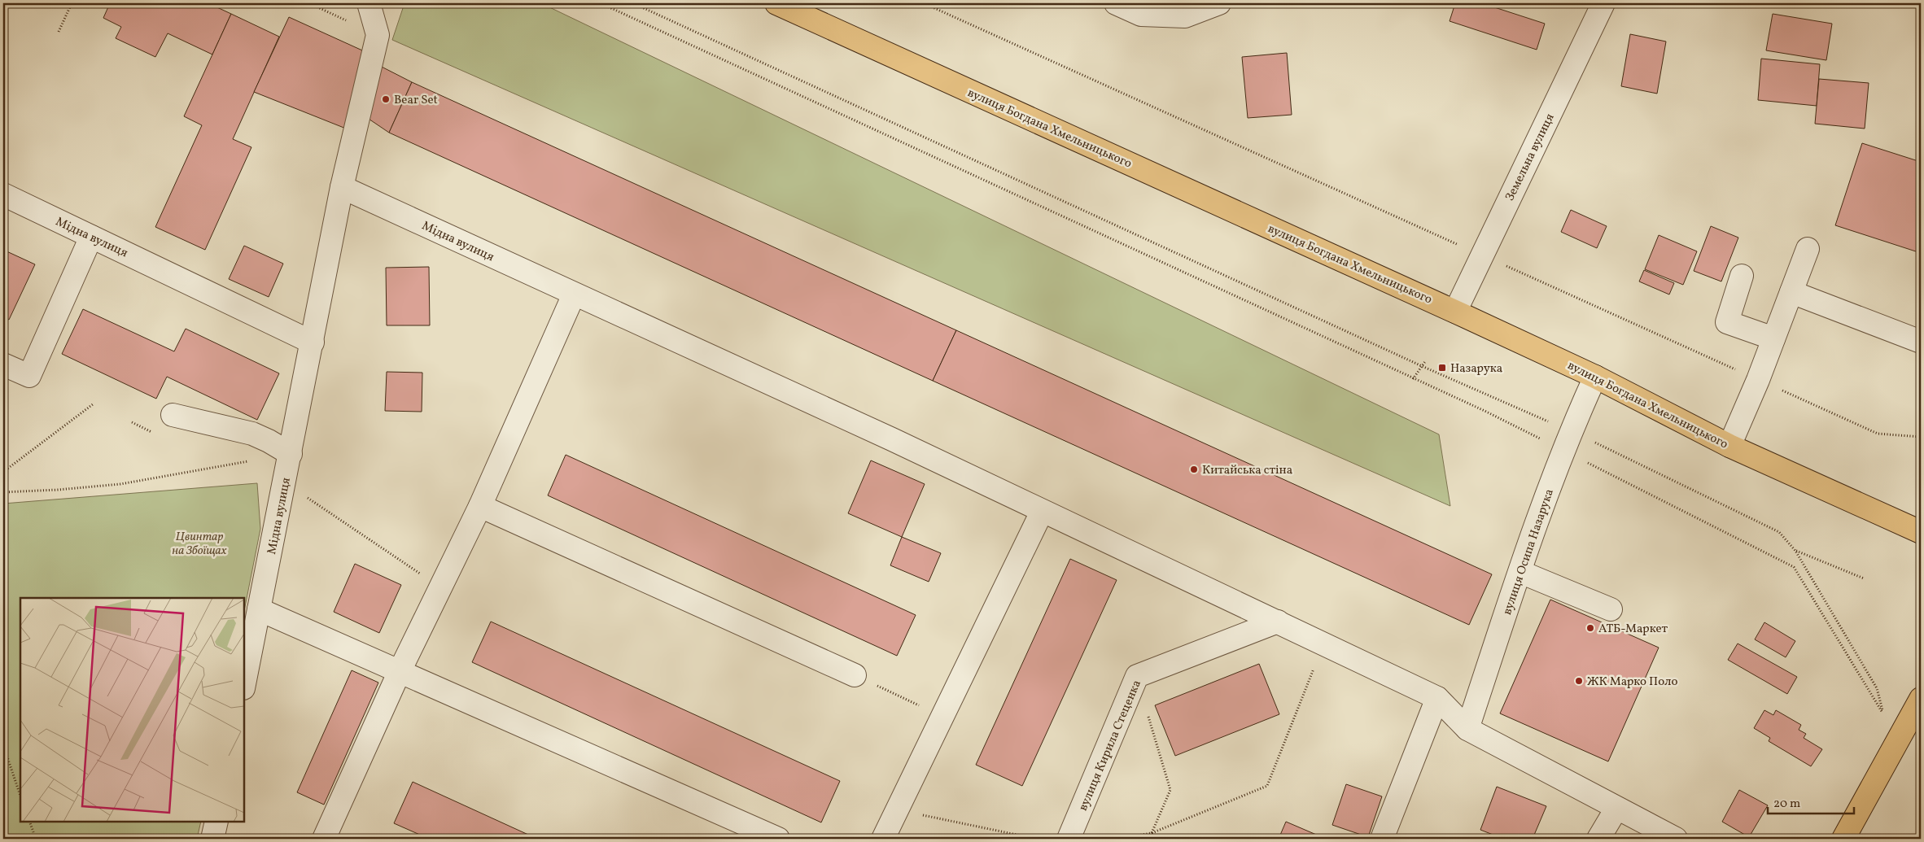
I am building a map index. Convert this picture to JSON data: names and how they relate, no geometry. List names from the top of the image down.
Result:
{
  "streets": {
    "main road": ["вулиця Богдана Хмельницького"],
    "street": [
      "Земельна вулиця",
      "Мідна вулиця",
      "вулиця Осипа Назарука",
      "вулиця Кирила Стеценка"
    ]
  },
  "crossings": [
    ["вулиця Богдана Хмельницького", "Земельна вулиця"],
    ["вулиця Богдана Хмельницького", "вулиця Осипа Назарука"],
    ["Мідна вулиця", "вулиця Кирила Стеценка"]
  ],
  "parks": ["Цвинтар на Збоїщах"],
  "places": {
    "other": [
      "Bear Set",
      "Китайська стіна",
      "АТБ-Маркет",
      "ЖК Марко Поло"
    ],
    "transit": ["Назарука"]
  },
  "scale_bar": "20 m"
}
